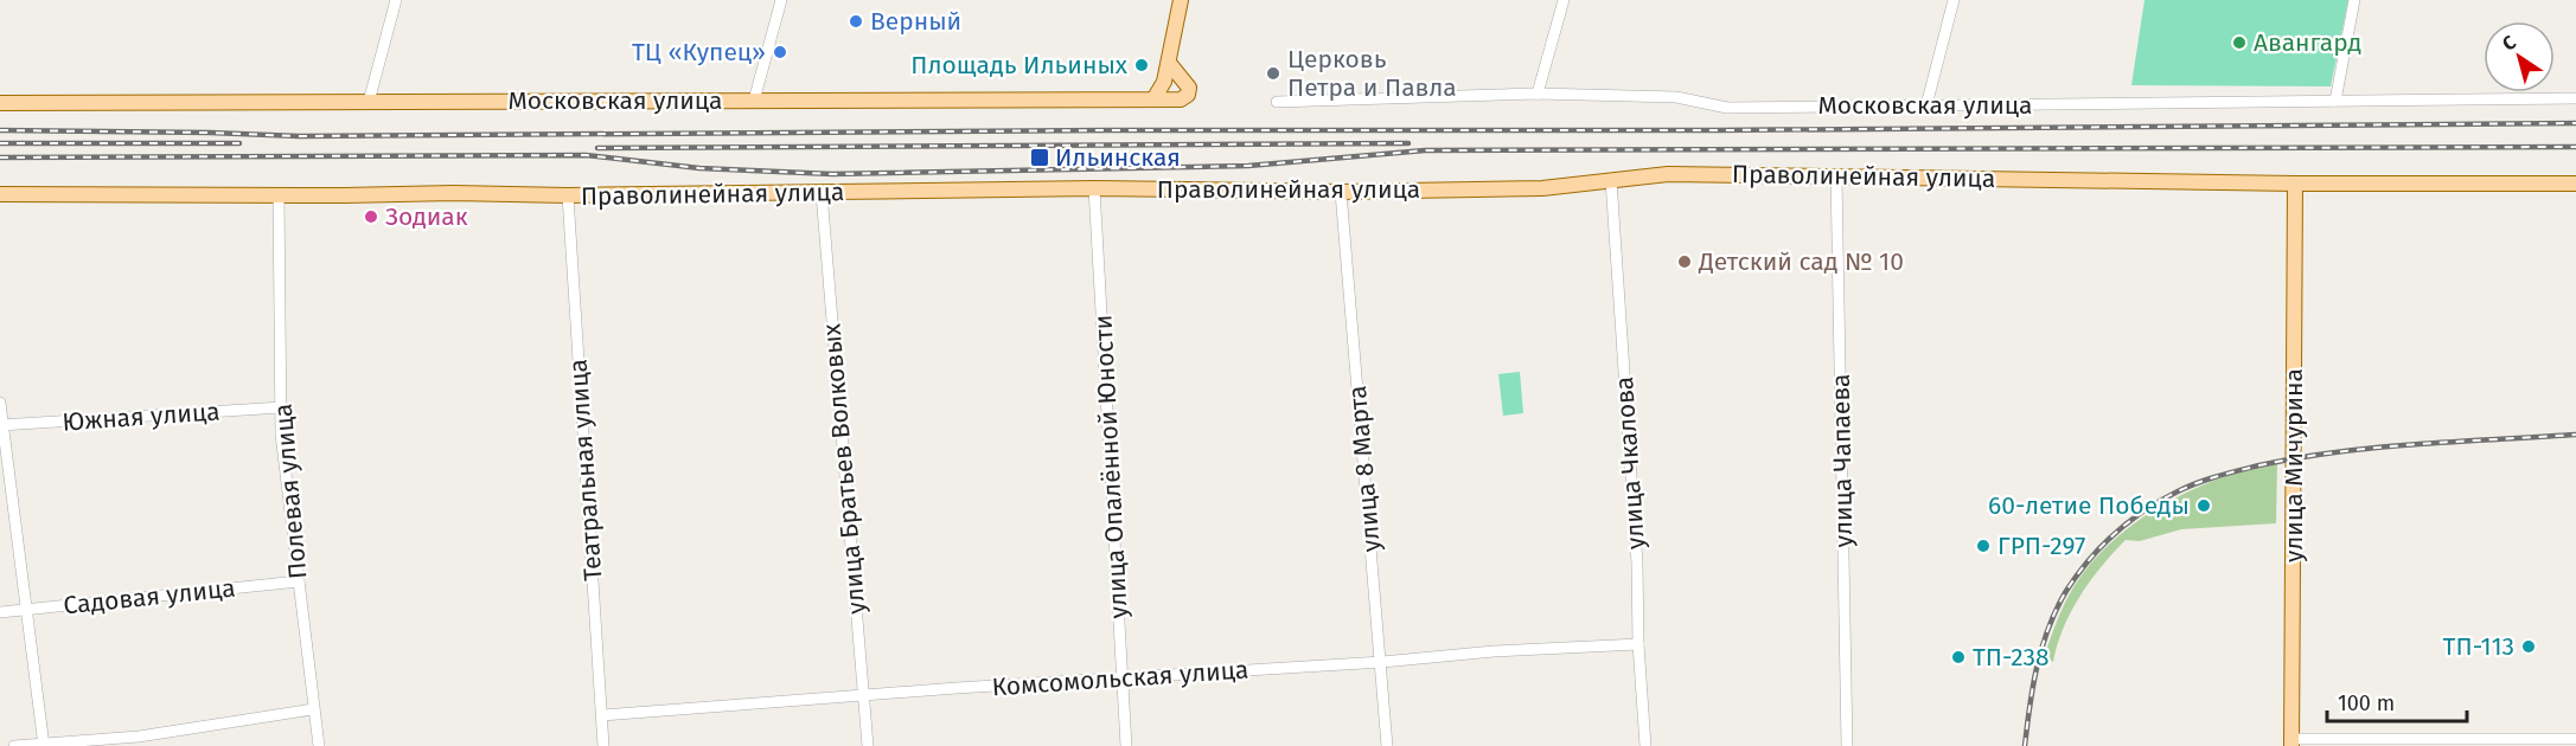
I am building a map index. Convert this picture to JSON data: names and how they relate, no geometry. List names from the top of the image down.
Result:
{
  "streets": {
    "main road": ["Московская улица", "Праволинейная улица", "улица Мичурина"],
    "street": [
      "Южная улица",
      "улица Чапаева",
      "улица Чкалова",
      "улица Опалённой Юности",
      "улица Братьев Волковых",
      "улица 8 Марта",
      "Театральная улица",
      "Полевая улица",
      "Садовая улица",
      "Комсомольская улица"
    ]
  },
  "crossings": [
    ["Праволинейная улица", "улица Чапаева"],
    ["Праволинейная улица", "улица Чкалова"],
    ["Праволинейная улица", "улица Мичурина"],
    ["Праволинейная улица", "улица Опалённой Юности"],
    ["Праволинейная улица", "улица Братьев Волковых"],
    ["Праволинейная улица", "улица 8 Марта"],
    ["Праволинейная улица", "Театральная улица"],
    ["Праволинейная улица", "Полевая улица"],
    ["Южная улица", "Полевая улица"],
    ["улица Чкалова", "Комсомольская улица"],
    ["улица Опалённой Юности", "Комсомольская улица"],
    ["улица Братьев Волковых", "Комсомольская улица"],
    ["улица 8 Марта", "Комсомольская улица"],
    ["Театральная улица", "Комсомольская улица"],
    ["Полевая улица", "Садовая улица"]
  ],
  "places": {
    "other": [
      "Верный",
      "Авангард",
      "ТЦ «Купец»",
      "Площадь Ильиных",
      "Церковь Петра и Павла",
      "Зодиак",
      "Детский сад № 10",
      "60-летие Победы",
      "ГРП-297",
      "ТП-113",
      "ТП-238"
    ],
    "transit": ["Ильинская"]
  },
  "scale_bar": "100 m",
  "north": "top left"
}
